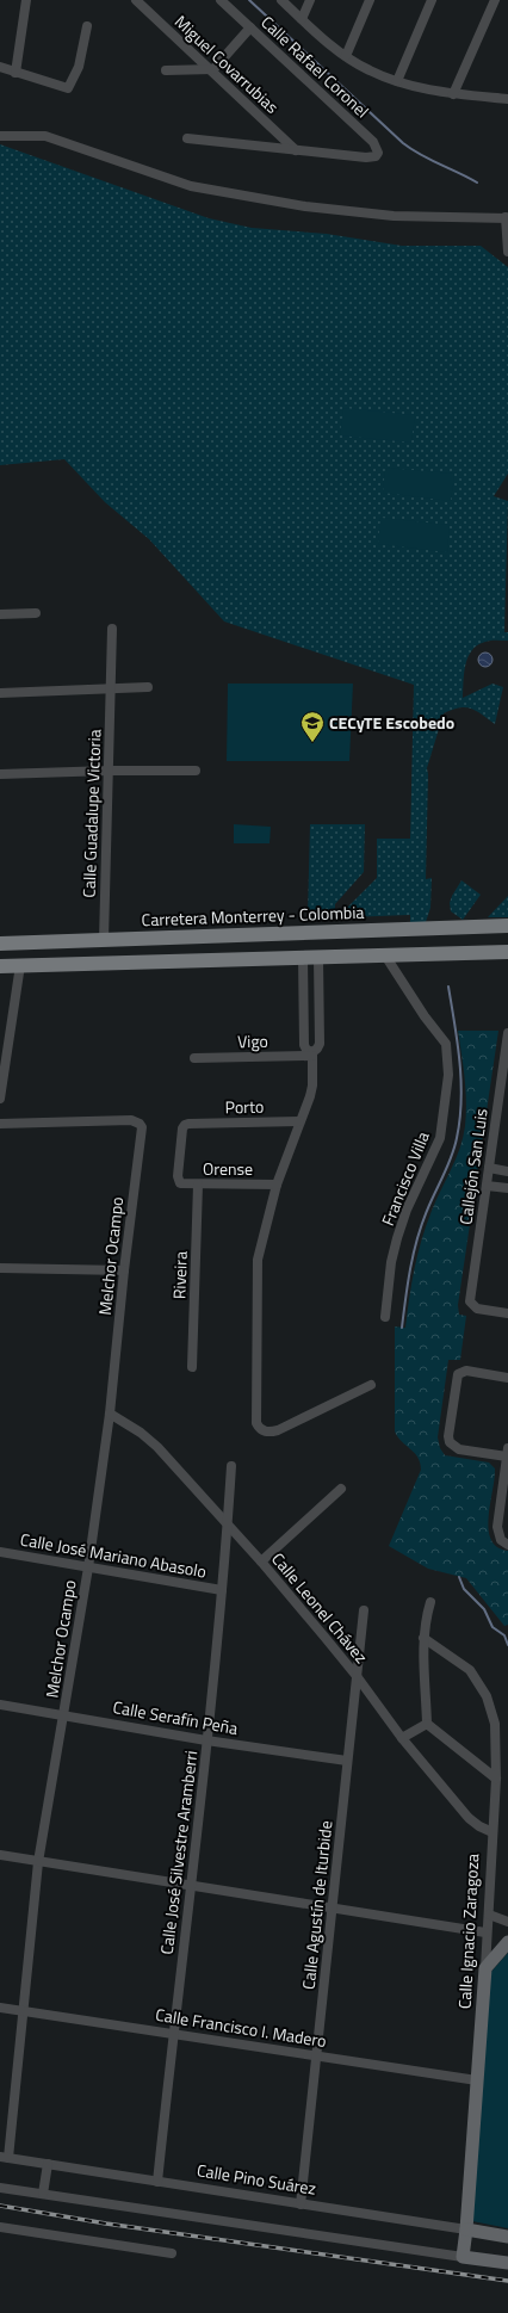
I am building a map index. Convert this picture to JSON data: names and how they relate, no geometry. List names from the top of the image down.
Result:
{
  "streets": {
    "main road": ["Carretera Monterrey - Colombia", "Calle Ignacio Zaragoza", "Calle Pino Suárez"],
    "street": [
      "Miguel Covarrubias",
      "Calle Rafael Coronel",
      "Calle Guadalupe Victoria",
      "Vigo",
      "Porto",
      "Callejón San Luis",
      "Orense",
      "Francisco Villa",
      "Melchor Ocampo",
      "Riveira",
      "Calle José Mariano Abasolo",
      "Calle Leonel Chávez",
      "Calle Serafín Peña",
      "Calle José Silvestre Aramberri",
      "Calle Agustín de Iturbide",
      "Calle Francisco I. Madero"
    ]
  },
  "crossings": [
    ["Miguel Covarrubias", "Calle Rafael Coronel"],
    ["Calle Guadalupe Victoria", "Carretera Monterrey - Colombia"],
    ["Porto", "Orense"],
    ["Orense", "Riveira"],
    ["Melchor Ocampo", "Calle José Mariano Abasolo"],
    ["Melchor Ocampo", "Calle Leonel Chávez"],
    ["Melchor Ocampo", "Calle Serafín Peña"],
    ["Melchor Ocampo", "Calle Francisco I. Madero"],
    ["Melchor Ocampo", "Calle Pino Suárez"],
    ["Calle José Mariano Abasolo", "Calle José Silvestre Aramberri"],
    ["Calle Leonel Chávez", "Calle José Silvestre Aramberri"],
    ["Calle Leonel Chávez", "Calle Agustín de Iturbide"],
    ["Calle Leonel Chávez", "Calle Ignacio Zaragoza"],
    ["Calle Serafín Peña", "Calle José Silvestre Aramberri"],
    ["Calle Serafín Peña", "Calle Agustín de Iturbide"],
    ["Calle José Silvestre Aramberri", "Calle Francisco I. Madero"],
    ["Calle José Silvestre Aramberri", "Calle Pino Suárez"],
    ["Calle Agustín de Iturbide", "Calle Francisco I. Madero"],
    ["Calle Agustín de Iturbide", "Calle Pino Suárez"],
    ["Calle Ignacio Zaragoza", "Calle Francisco I. Madero"],
    ["Calle Ignacio Zaragoza", "Calle Pino Suárez"]
  ],
  "places": {
    "school or university": ["CECyTE Escobedo"]
  }
}
